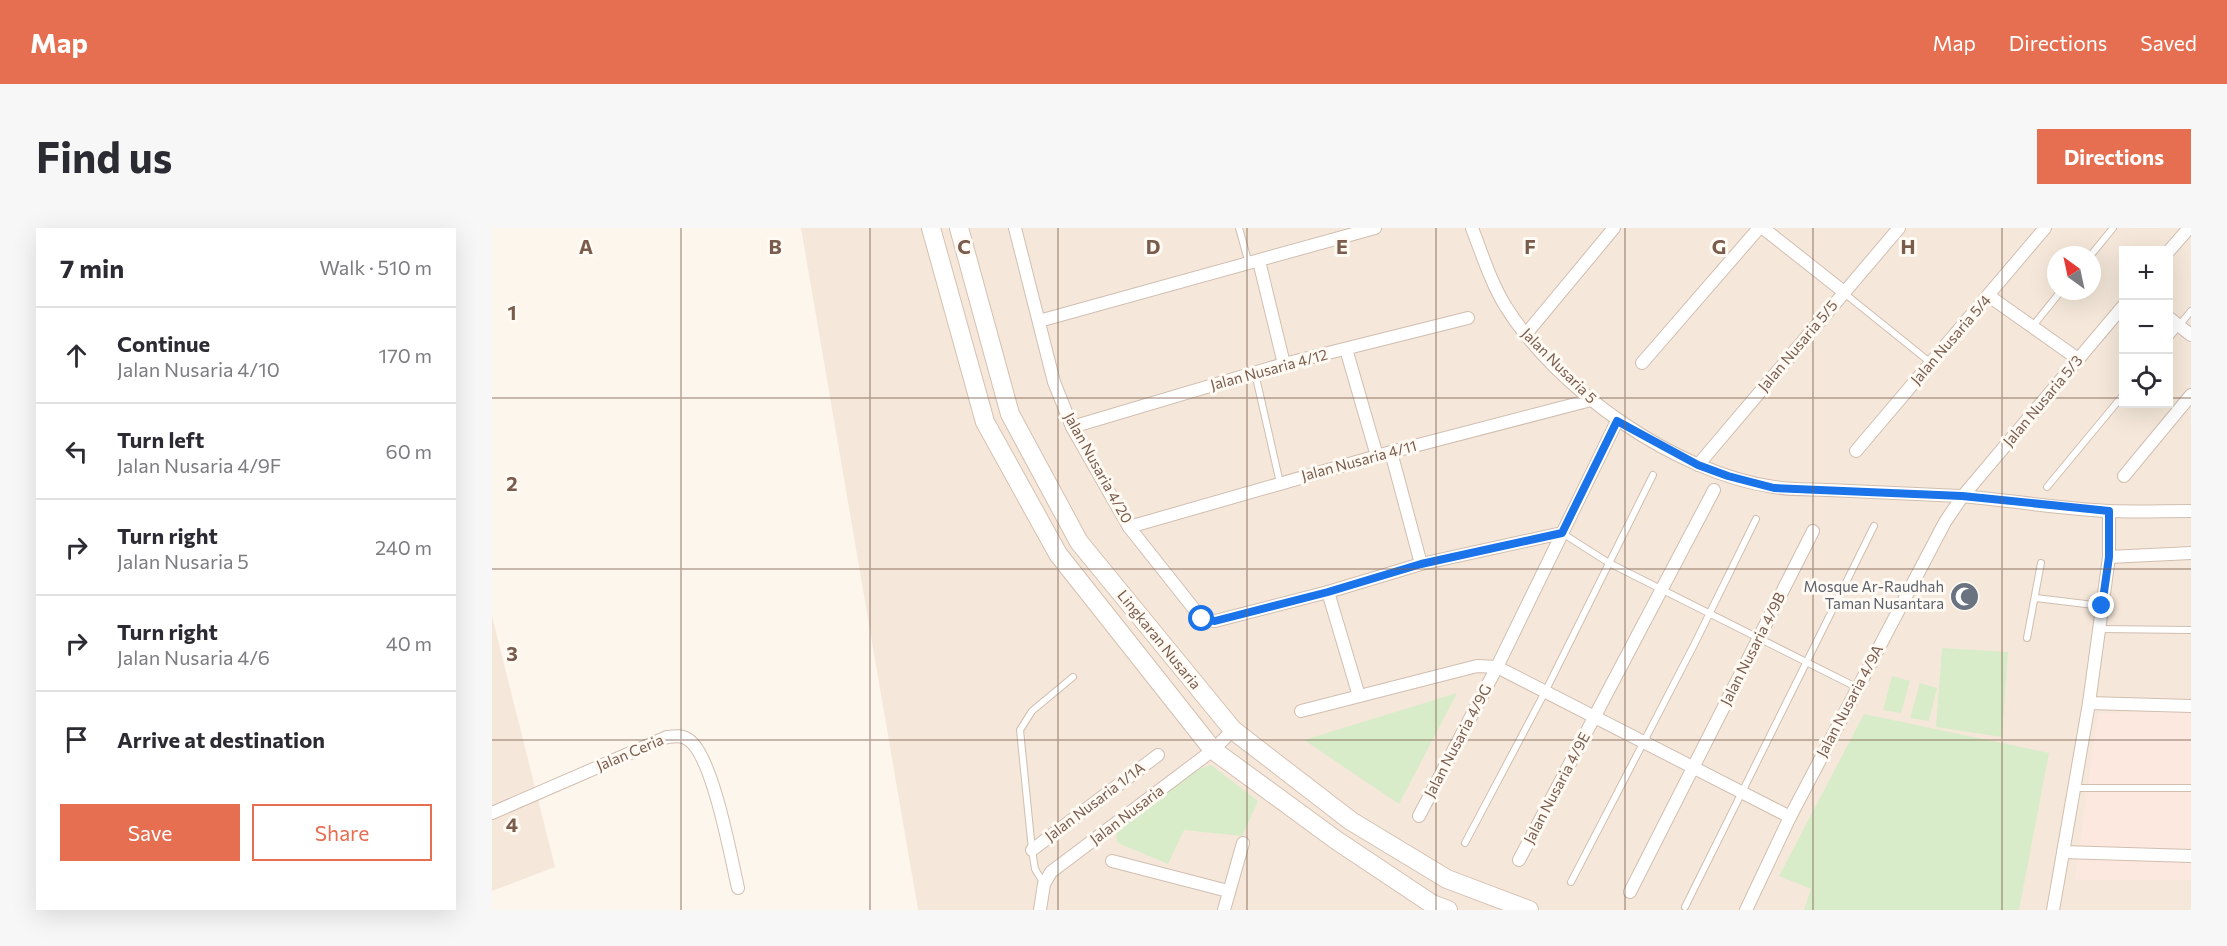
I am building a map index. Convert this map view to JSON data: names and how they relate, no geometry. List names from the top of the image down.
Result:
{
  "streets": {
    "main road": ["Lingkaran Nusaria"],
    "street": [
      "Jalan Nusaria 5/4",
      "Jalan Nusaria 5/5",
      "Jalan Nusaria 5",
      "Jalan Nusaria 4/12",
      "Jalan Nusaria 5/3",
      "Jalan Nusaria 4/11",
      "Jalan Nusaria 4/20",
      "Jalan Nusaria 4/9B",
      "Jalan Nusaria 4/9A",
      "Jalan Nusaria 4/9G",
      "Jalan Ceria",
      "Jalan Nusaria 4/9E",
      "Jalan Nusaria 1/1A",
      "Jalan Nusaria"
    ]
  },
  "crossings": [
    ["Jalan Nusaria 5/5", "Jalan Nusaria 5"],
    ["Jalan Nusaria 5", "Jalan Nusaria 5/3"],
    ["Jalan Nusaria 5", "Jalan Nusaria 4/11"],
    ["Jalan Nusaria 5", "Jalan Nusaria 4/9A"],
    ["Jalan Nusaria 5", "Jalan Nusaria 4/9G"],
    ["Jalan Nusaria 4/12", "Jalan Nusaria 4/20"],
    ["Jalan Nusaria 5/3", "Jalan Nusaria 4/9A"],
    ["Jalan Nusaria 4/11", "Jalan Nusaria 4/20"],
    ["Lingkaran Nusaria", "Jalan Nusaria"]
  ],
  "places": {
    "mosque": ["Mosque Ar-Raudhah Taman Nusantara"]
  },
  "north": "top left",
  "page": {
    "header": "Map",
    "nav": ["Map", "Directions", "Saved"],
    "buttons": [
      "Directions",
      ["Save", "Share"]
    ],
    "title": "Find us",
    "heading": ["7 min", "Walk · 510 m"],
    "map_buttons": ["+", "−"],
    "list": [
      ["Continue", "Jalan Nusaria 4/10", "170 m"],
      ["Turn left", "Jalan Nusaria 4/9F", "60 m"],
      ["Turn right", "Jalan Nusaria 5", "240 m"],
      ["Turn right", "Jalan Nusaria 4/6", "40 m"],
      "Arrive at destination"
    ]
  },
  "grid": {
    "columns": [
      "A",
      "B",
      "C",
      "D",
      "E",
      "F",
      "G",
      "H"
    ],
    "rows": [
      "1",
      "2",
      "3",
      "4"
    ]
  }
}
